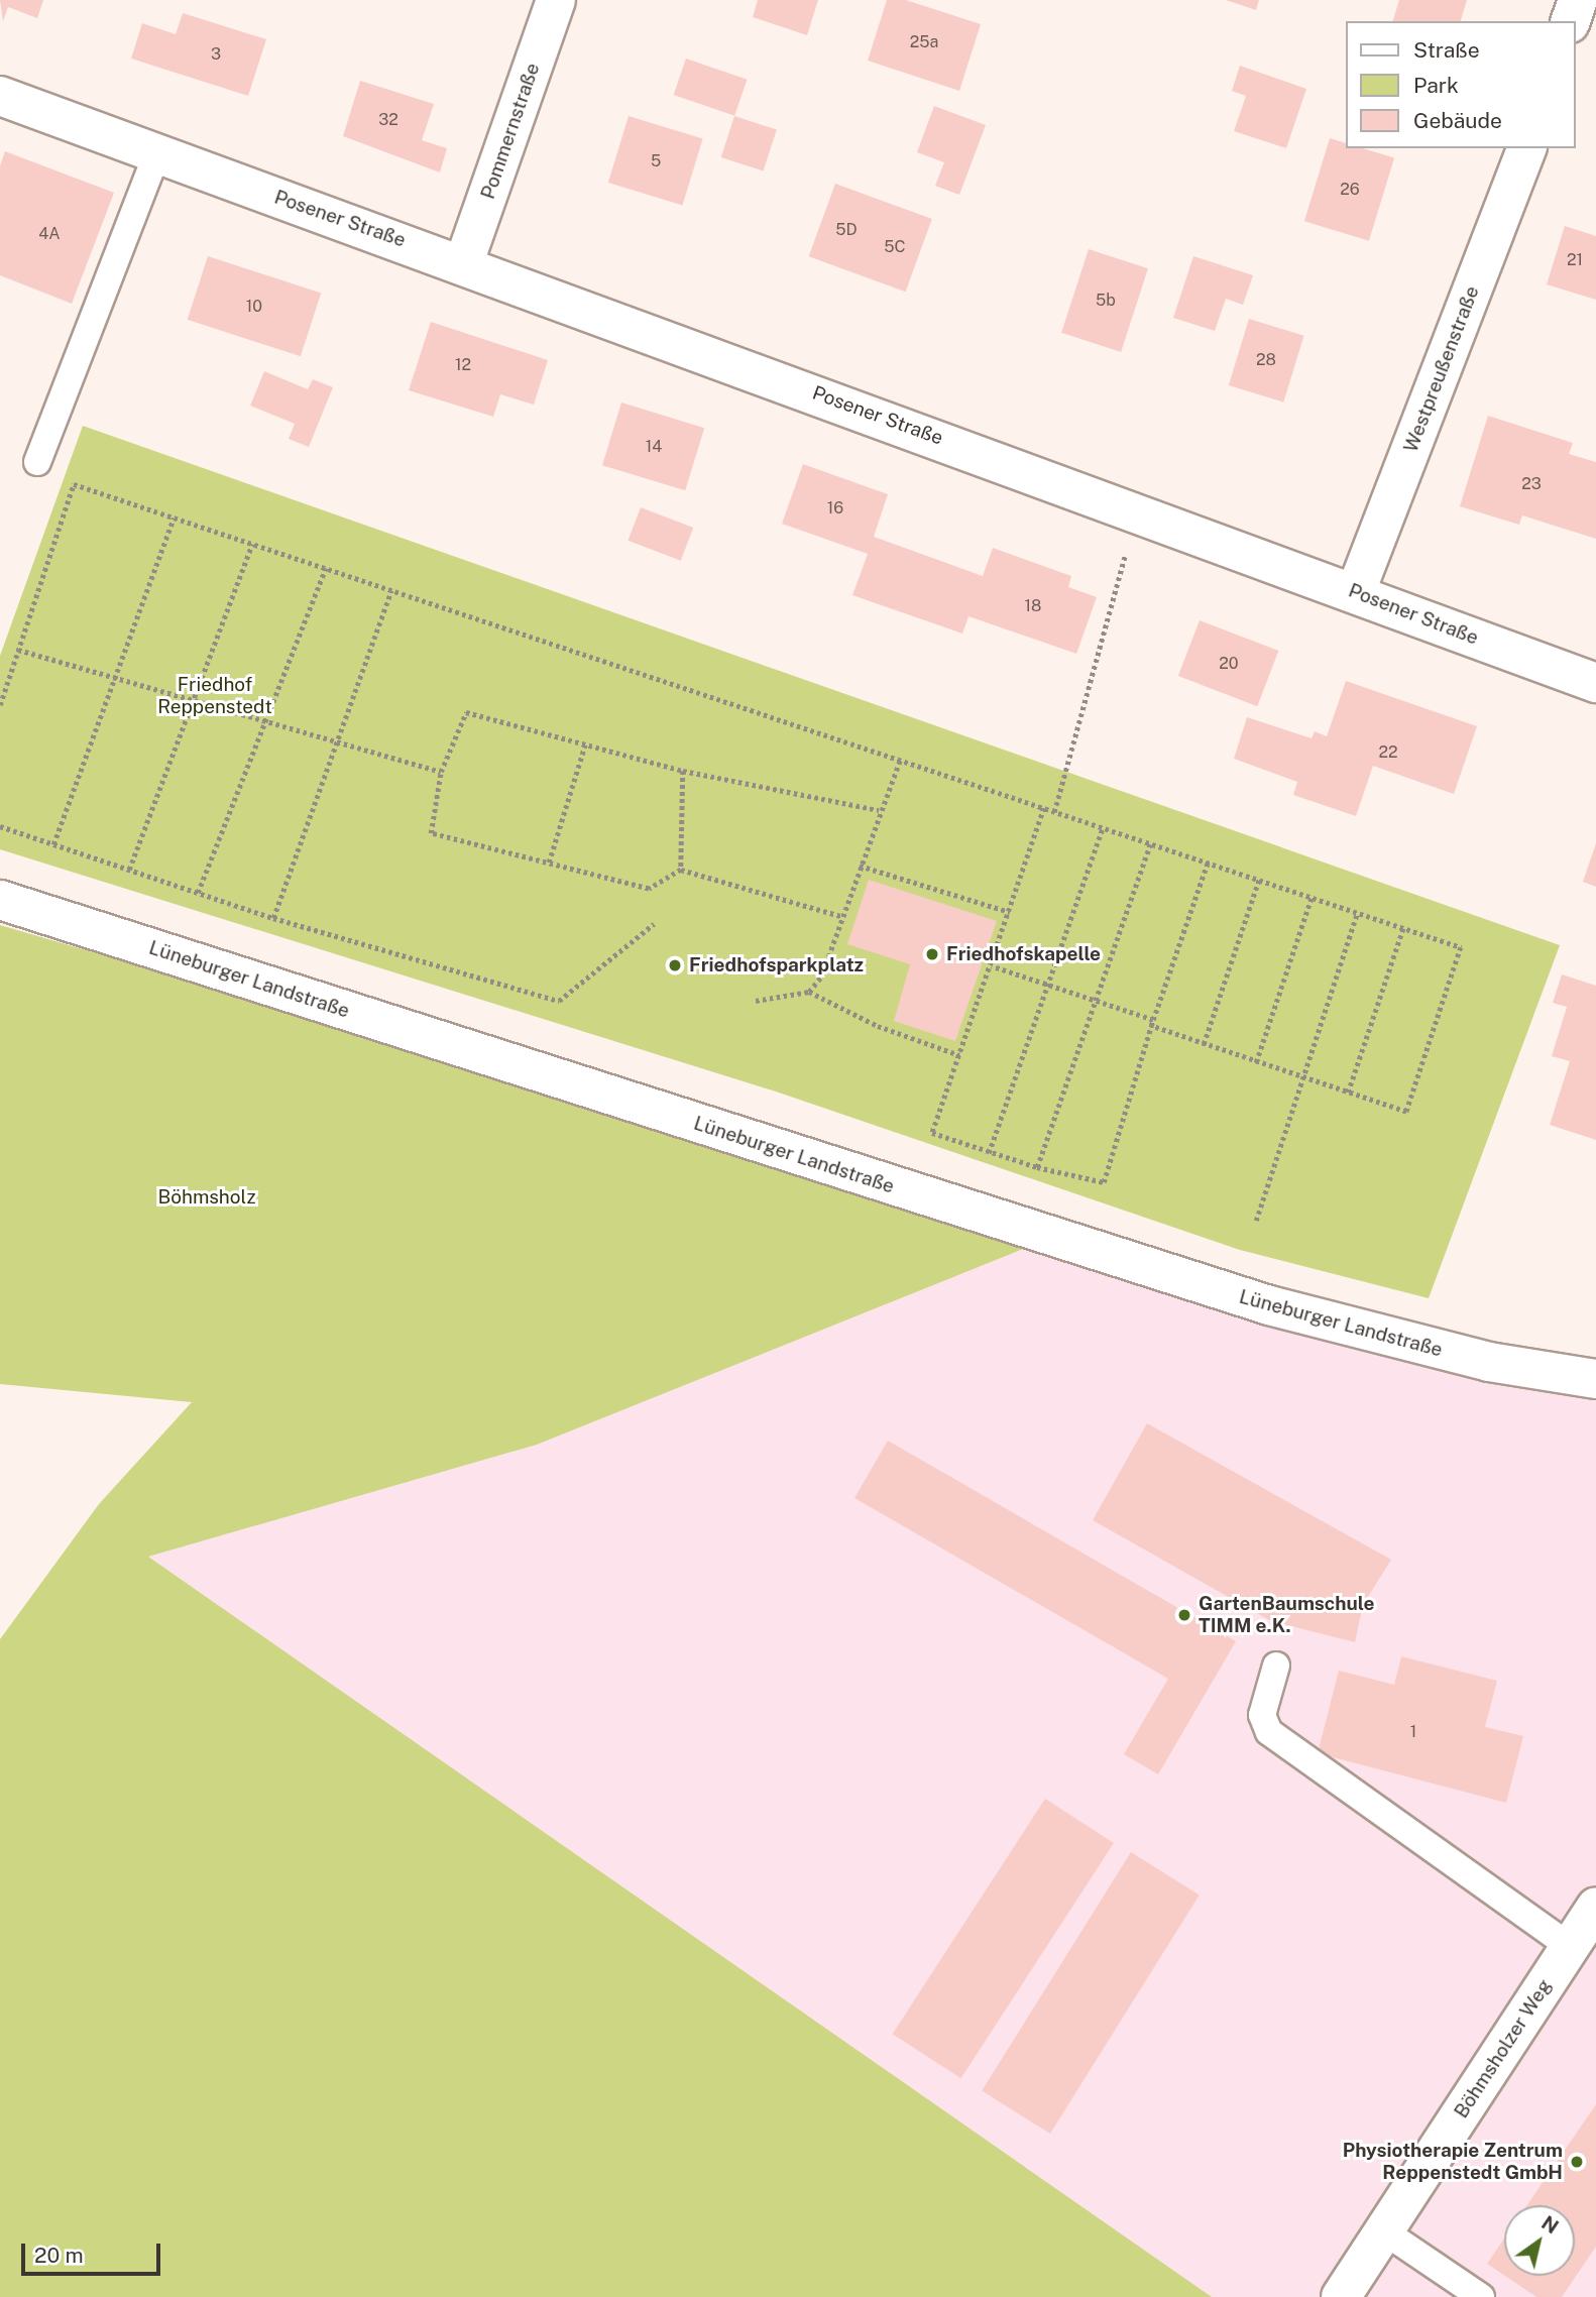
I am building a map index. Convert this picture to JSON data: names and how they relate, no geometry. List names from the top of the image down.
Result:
{
  "streets": {
    "street": [
      "Pommernstraße",
      "Posener Straße",
      "Westpreußenstraße",
      "Lüneburger Landstraße",
      "Böhmsholzer Weg"
    ]
  },
  "crossings": [
    ["Pommernstraße", "Posener Straße"],
    ["Posener Straße", "Westpreußenstraße"]
  ],
  "parks": ["Friedhof Reppenstedt", "Böhmsholz"],
  "places": [
    "Friedhofskapelle",
    "Friedhofsparkplatz",
    "GartenBaumschule TIMM e.K.",
    "Physiotherapie Zentrum Reppenstedt GmbH"
  ],
  "house_numbers": [
    "25a",
    "3",
    "32",
    "5",
    "26",
    "5D",
    "4A",
    "5C",
    "21",
    "5b",
    "10",
    "28",
    "12",
    "14",
    "23",
    "16",
    "18",
    "20",
    "22",
    "1"
  ],
  "legend": ["Straße", "Park", "Gebäude"],
  "scale_bar": "20 m",
  "north": "top right"
}
